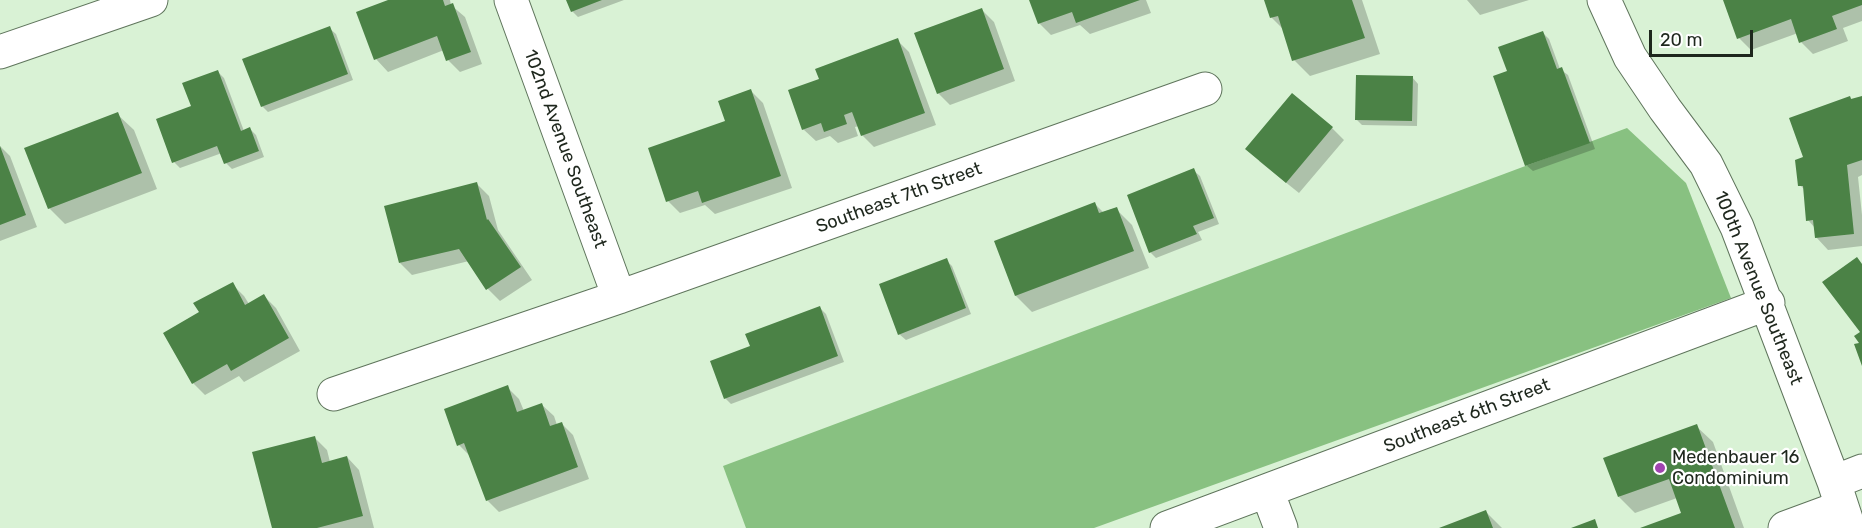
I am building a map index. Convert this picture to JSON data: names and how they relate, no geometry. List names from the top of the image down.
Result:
{
  "streets": {
    "street": [
      "102nd Avenue Southeast",
      "Southeast 7th Street",
      "100th Avenue Southeast",
      "Southeast 6th Street"
    ]
  },
  "crossings": [
    ["102nd Avenue Southeast", "Southeast 7th Street"],
    ["100th Avenue Southeast", "Southeast 6th Street"]
  ],
  "places": ["Medenbauer 16 Condominium"],
  "scale_bar": "20 m"
}
